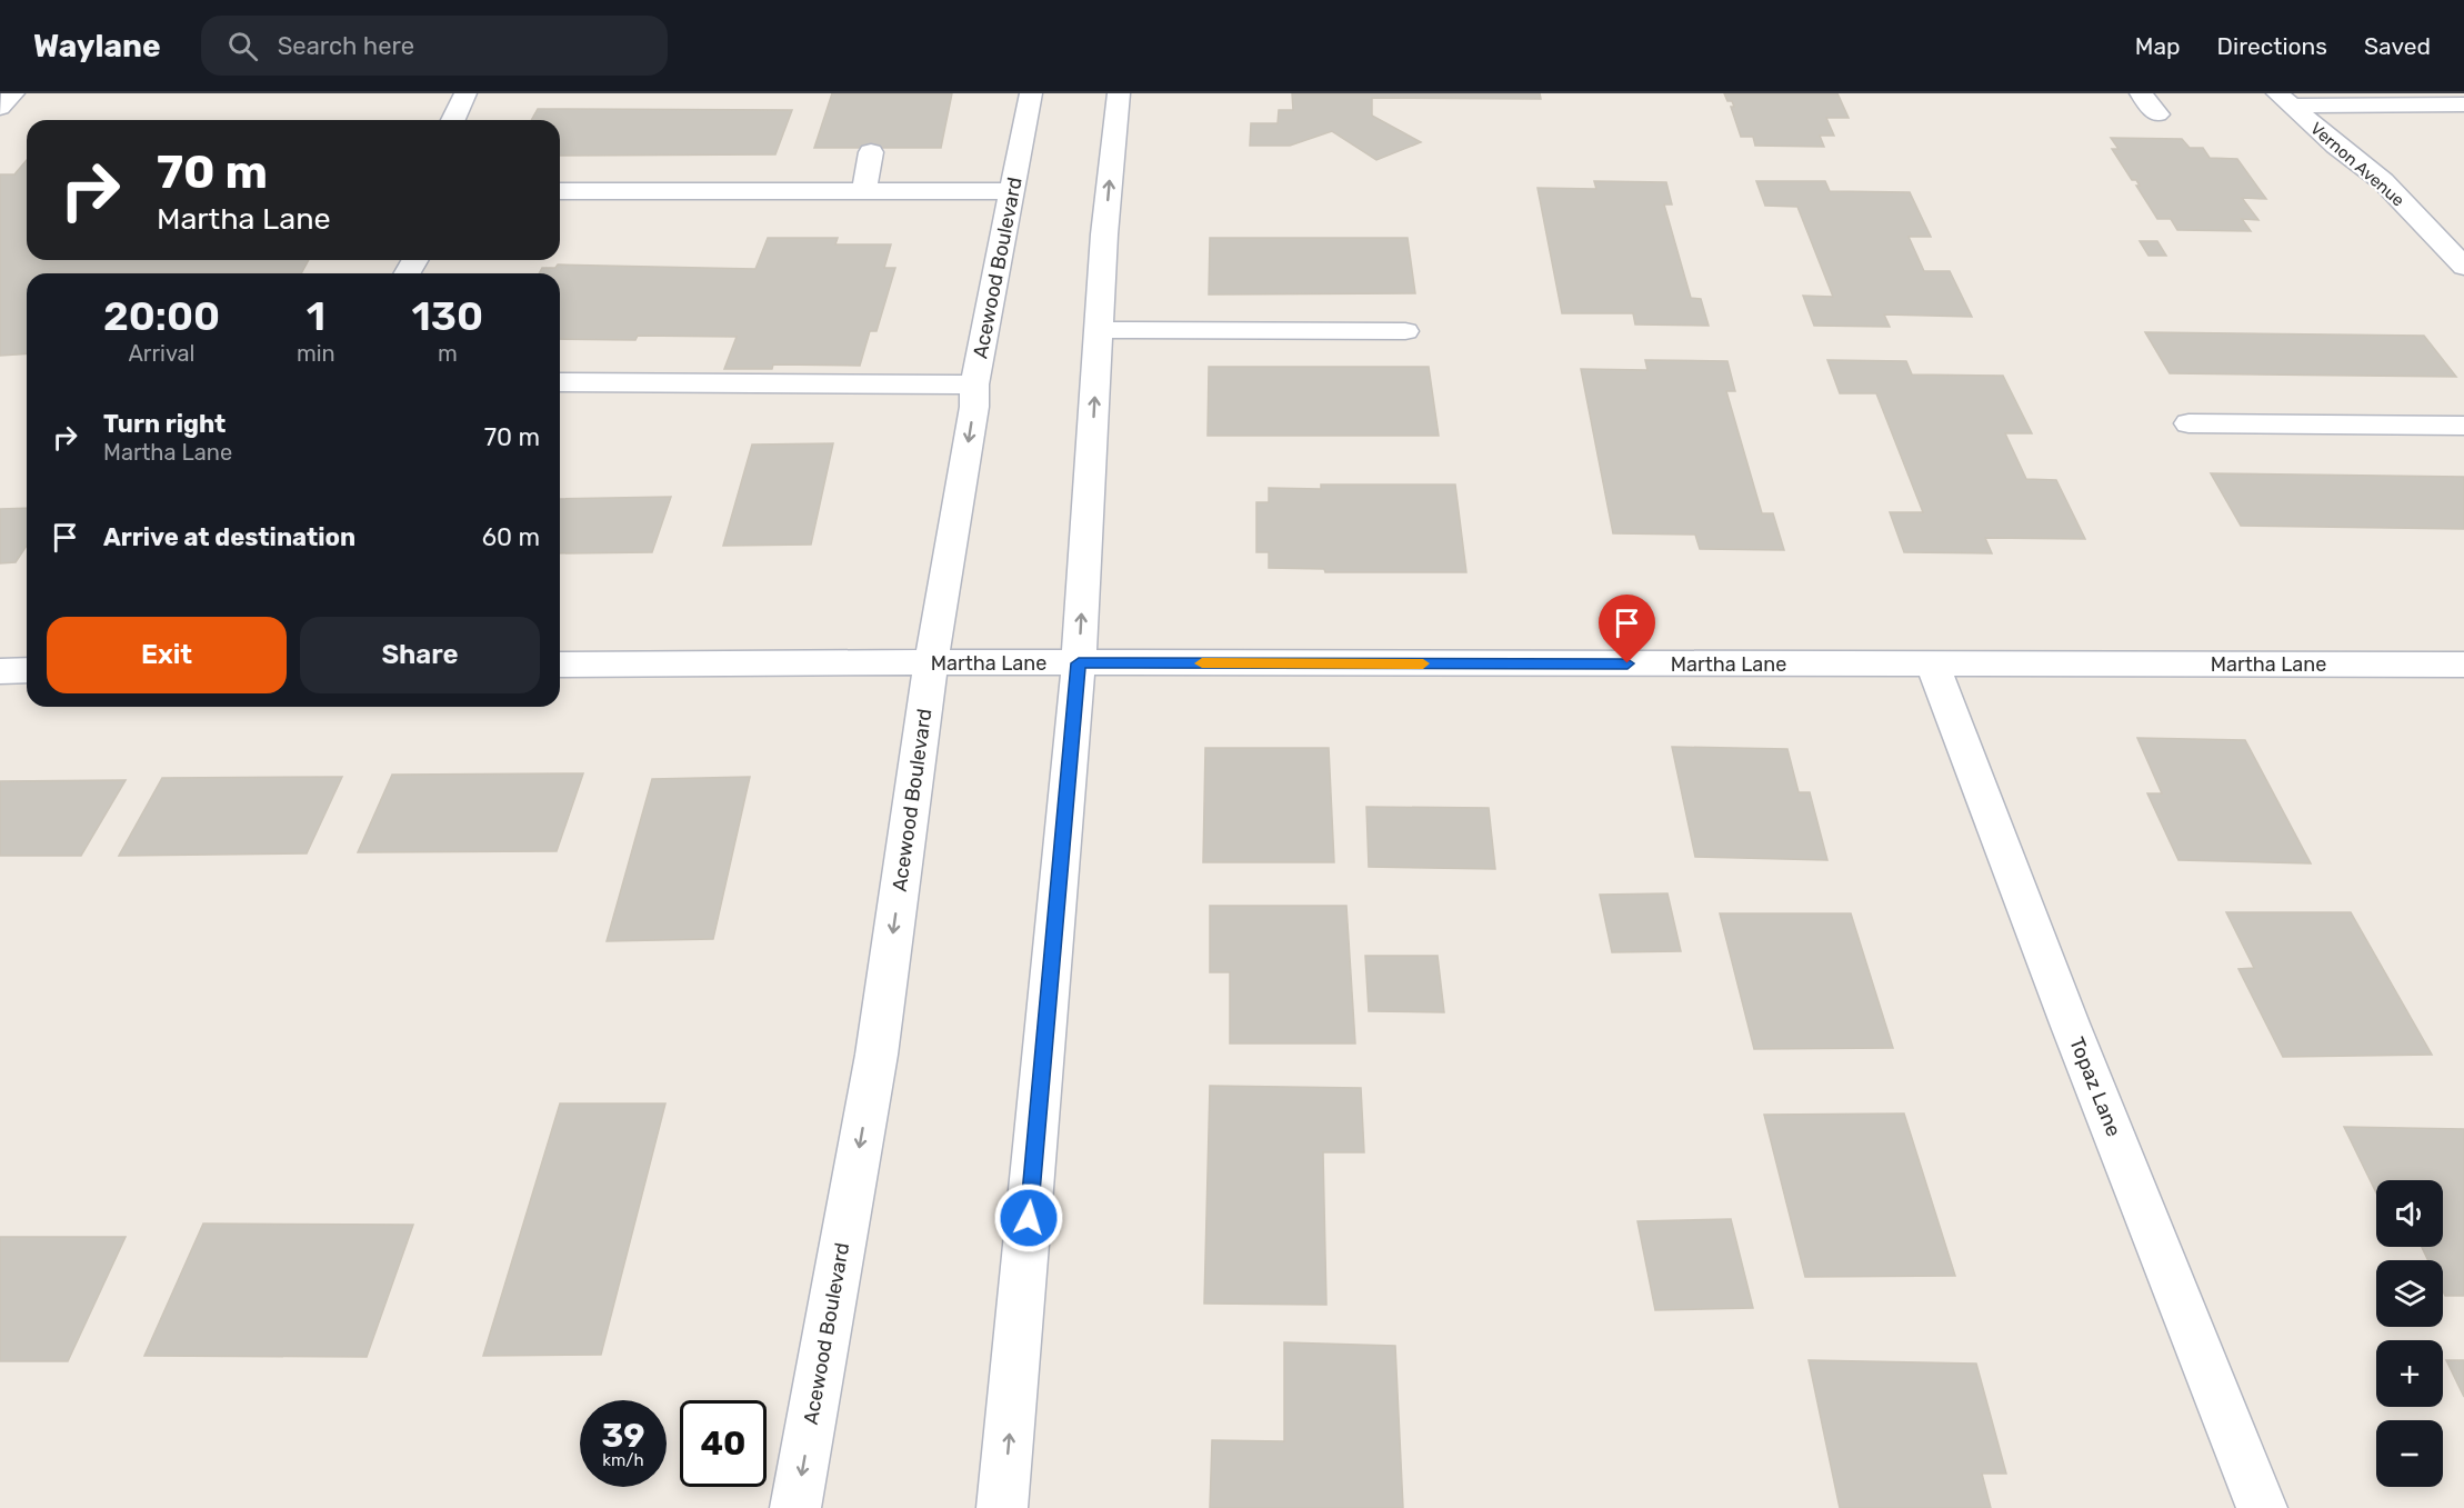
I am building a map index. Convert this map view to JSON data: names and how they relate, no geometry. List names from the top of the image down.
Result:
{
  "streets": {
    "street": [
      "Vernon Avenue",
      "Acewood Boulevard",
      "Martha Lane",
      "Topaz Lane"
    ]
  },
  "crossings": [
    ["Acewood Boulevard", "Martha Lane"],
    ["Martha Lane", "Topaz Lane"]
  ],
  "page": {
    "header": "Waylane",
    "search": "Search here",
    "nav": ["Map", "Directions", "Saved"],
    "turn": ["70 m", "Martha Lane"],
    "eta": [
      "20:00",
      "Arrival",
      "1",
      "min",
      "130",
      "m"
    ],
    "list": [
      {
        "name": "Turn right",
        "note": "Martha Lane",
        "value": "70 m"
      },
      {
        "name": "Arrive at destination",
        "value": "60 m"
      }
    ],
    "buttons": ["Exit", "Share"],
    "map_buttons": ["+", "−"],
    "speed": "39 km/h",
    "limit": "40"
  }
}
